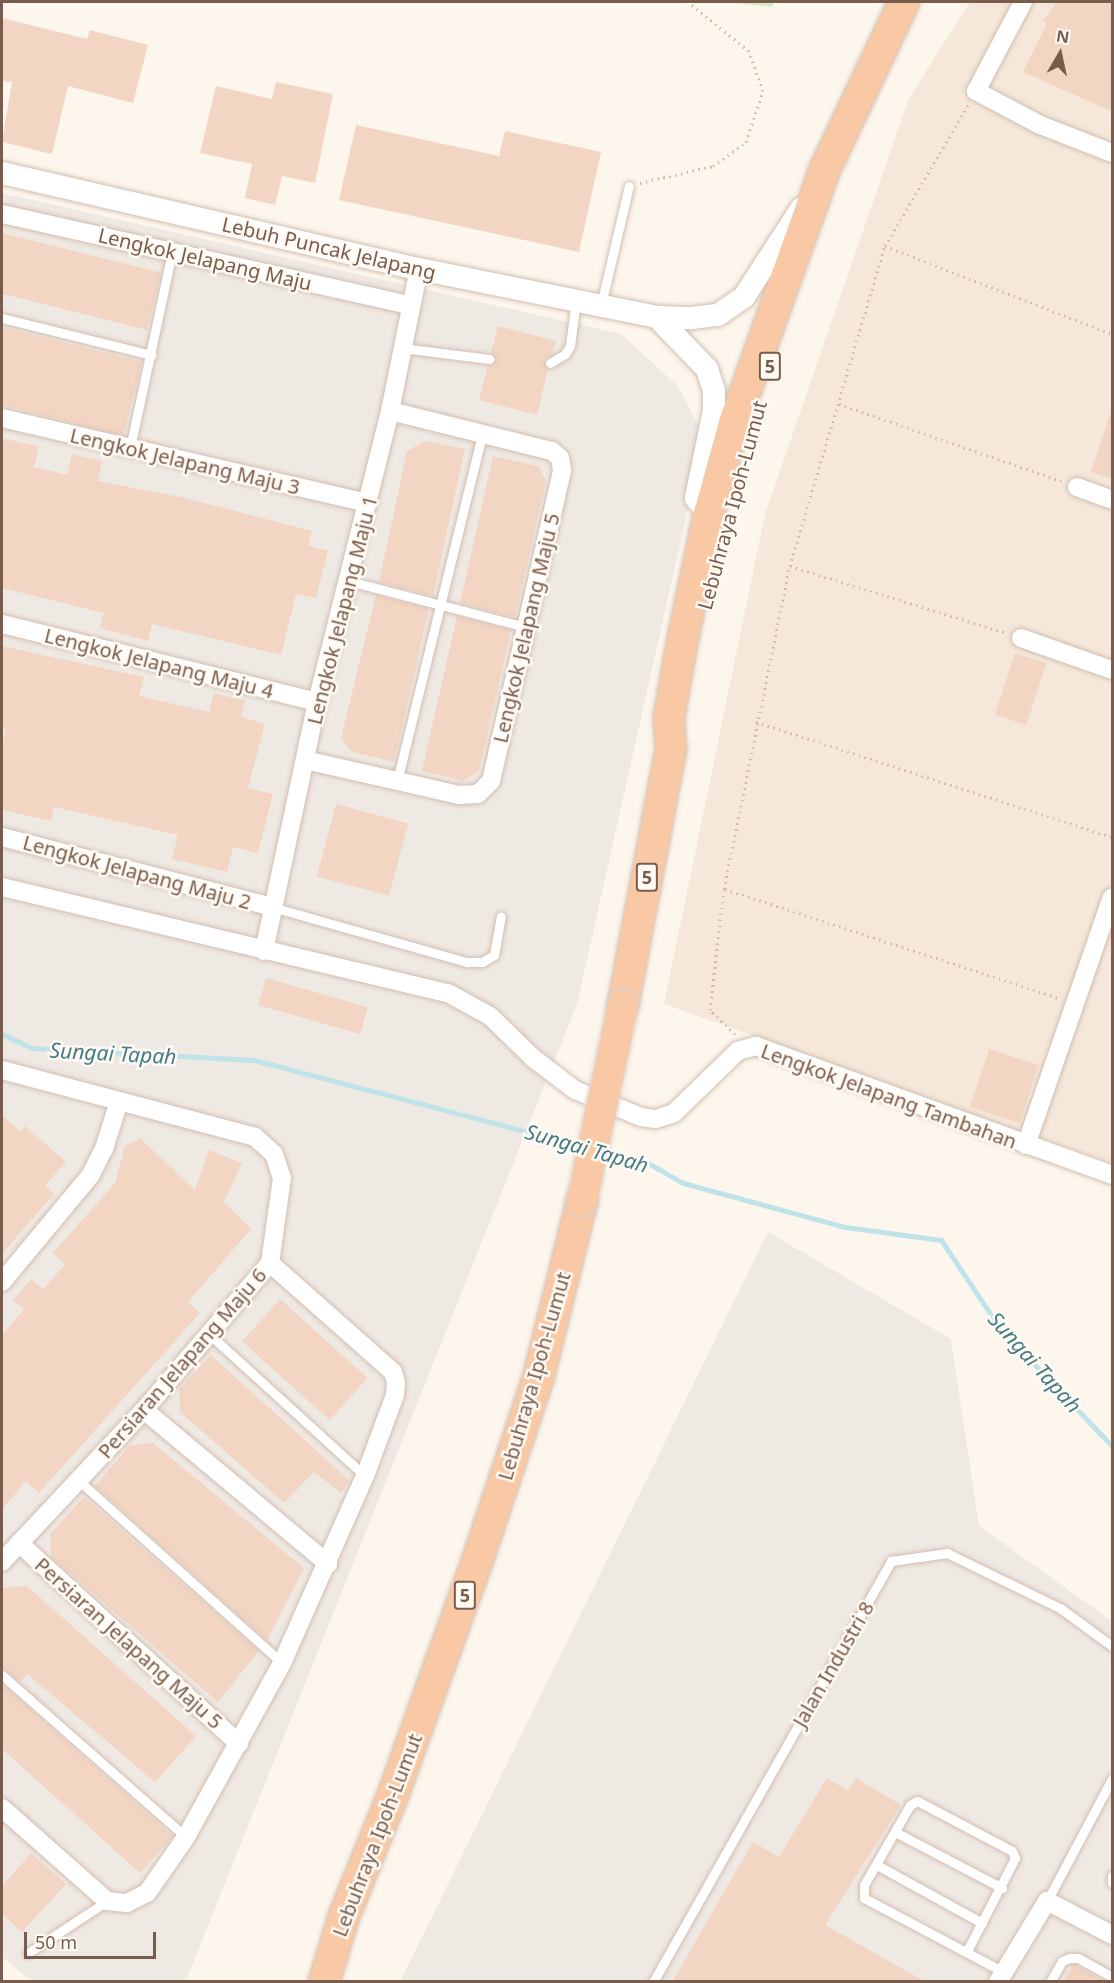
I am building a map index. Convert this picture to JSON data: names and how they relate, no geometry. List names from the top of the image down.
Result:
{
  "streets": {
    "highway": ["5", "Lebuhraya Ipoh-Lumut"],
    "street": [
      "Lebuh Puncak Jelapang",
      "Lengkok Jelapang Maju",
      "Lengkok Jelapang Maju 3",
      "Lengkok Jelapang Maju 1",
      "Lengkok Jelapang Maju 5",
      "Lengkok Jelapang Maju 4",
      "Lengkok Jelapang Maju 2",
      "Lengkok Jelapang Tambahan",
      "Persiaran Jelapang Maju 6",
      "Persiaran Jelapang Maju 5"
    ],
    "lane": ["Jalan Industri 8"]
  },
  "crossings": [
    ["Lebuh Puncak Jelapang", "Lebuhraya Ipoh-Lumut"],
    ["Lebuh Puncak Jelapang", "Lengkok Jelapang Maju 1"],
    ["Lengkok Jelapang Maju", "Lengkok Jelapang Maju 1"],
    ["Lengkok Jelapang Maju 3", "Lengkok Jelapang Maju 1"],
    ["Lengkok Jelapang Maju 1", "Lengkok Jelapang Maju 5"],
    ["Lengkok Jelapang Maju 1", "Lengkok Jelapang Maju 4"],
    ["Lengkok Jelapang Maju 1", "Lengkok Jelapang Maju 2"],
    ["Lengkok Jelapang Maju 1", "Lengkok Jelapang Tambahan"],
    ["Persiaran Jelapang Maju 6", "Persiaran Jelapang Maju 5"]
  ],
  "water": ["Sungai Tapah"],
  "scale_bar": "50 m",
  "north": "top"
}
